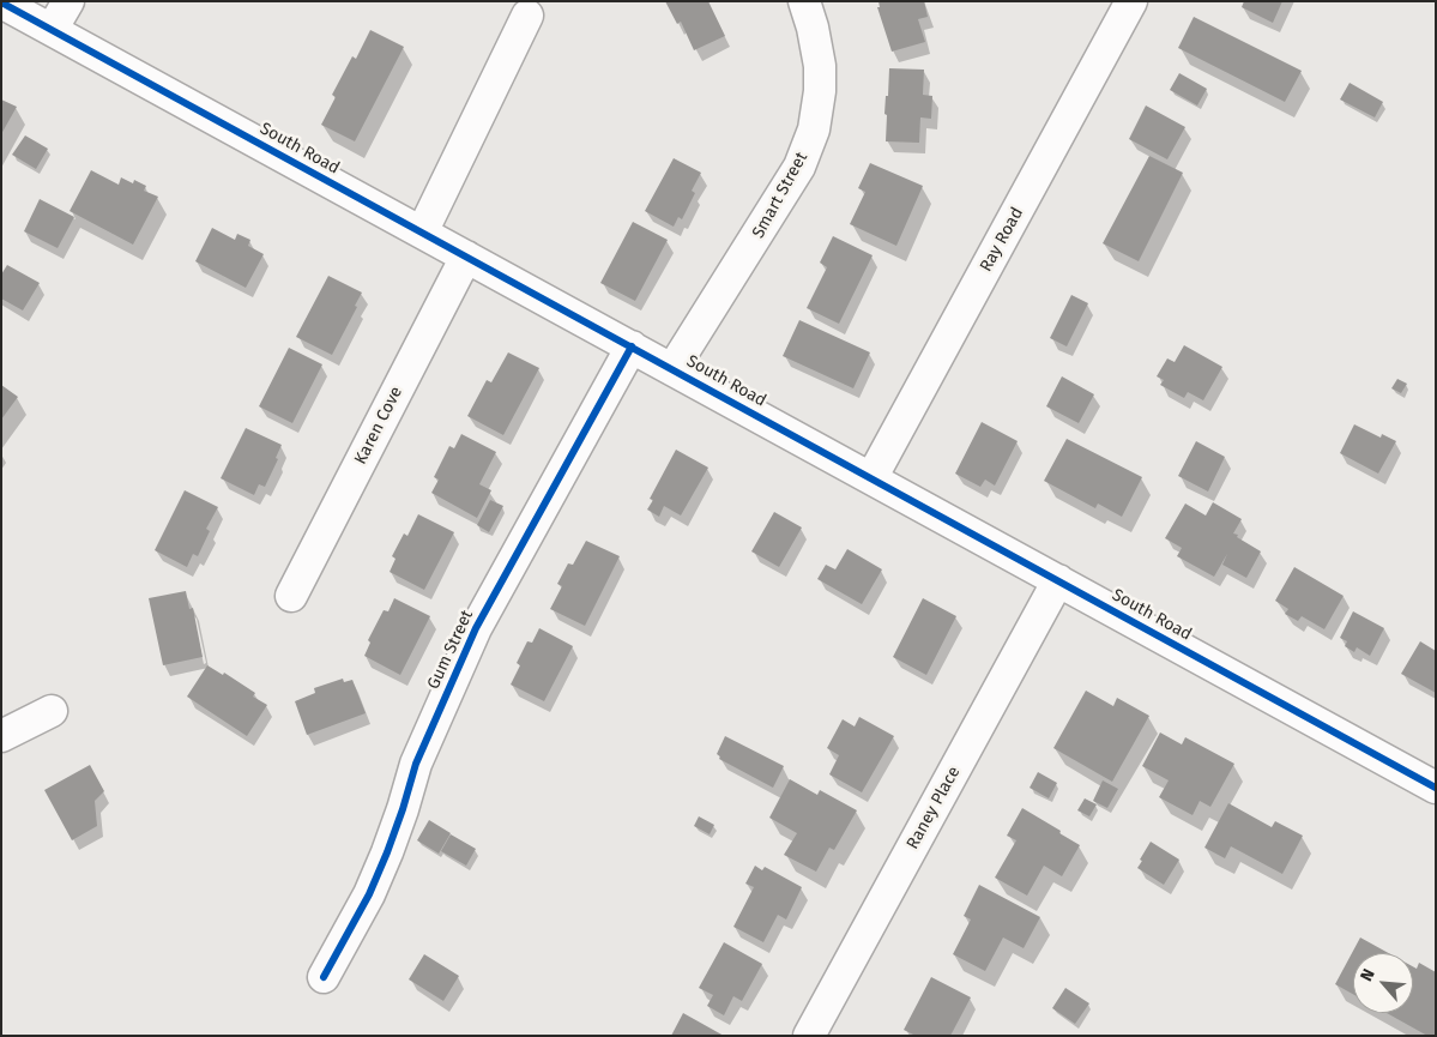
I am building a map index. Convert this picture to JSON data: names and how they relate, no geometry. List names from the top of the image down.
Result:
{
  "streets": {
    "street": [
      "South Road",
      "Smart Street",
      "Ray Road",
      "Karen Cove",
      "Gum Street",
      "Raney Place"
    ]
  },
  "crossings": [
    ["South Road", "Smart Street"],
    ["South Road", "Ray Road"],
    ["South Road", "Karen Cove"],
    ["South Road", "Gum Street"],
    ["South Road", "Raney Place"]
  ],
  "north": "top left"
}
